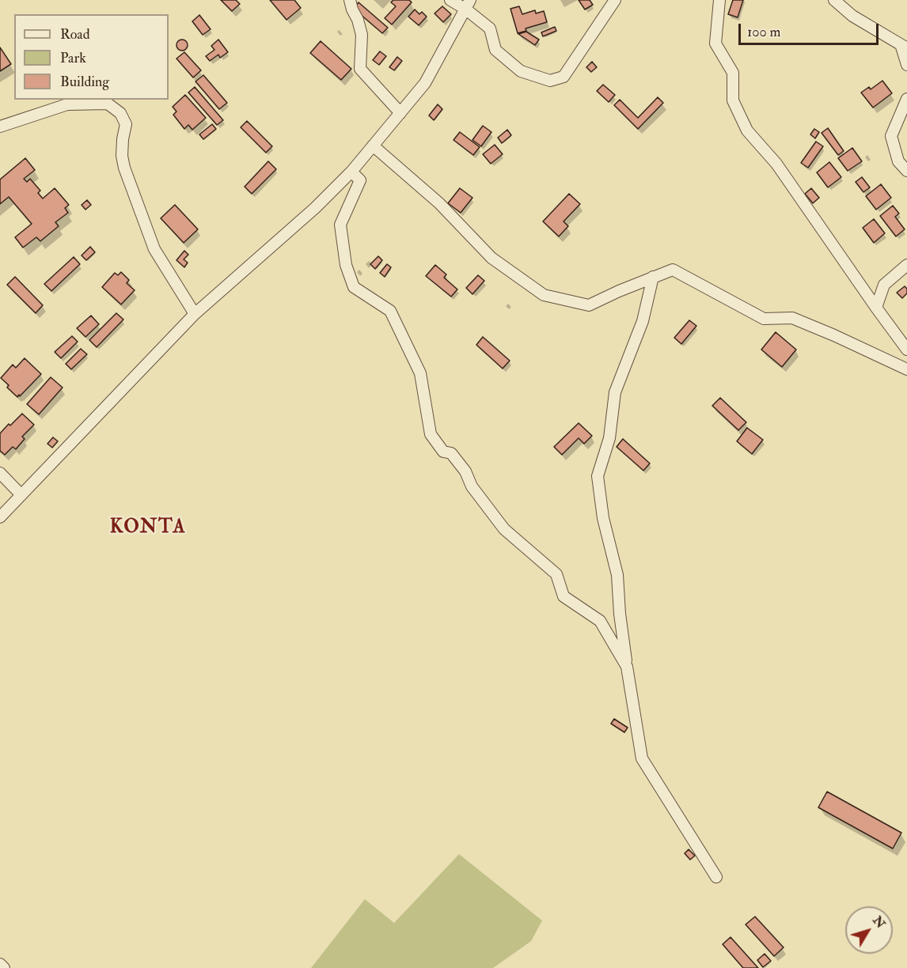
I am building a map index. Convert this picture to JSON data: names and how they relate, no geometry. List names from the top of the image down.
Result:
{
  "districts": ["KONTA"],
  "legend": ["Road", "Park", "Building"],
  "scale_bar": "100 m",
  "north": "top right"
}
